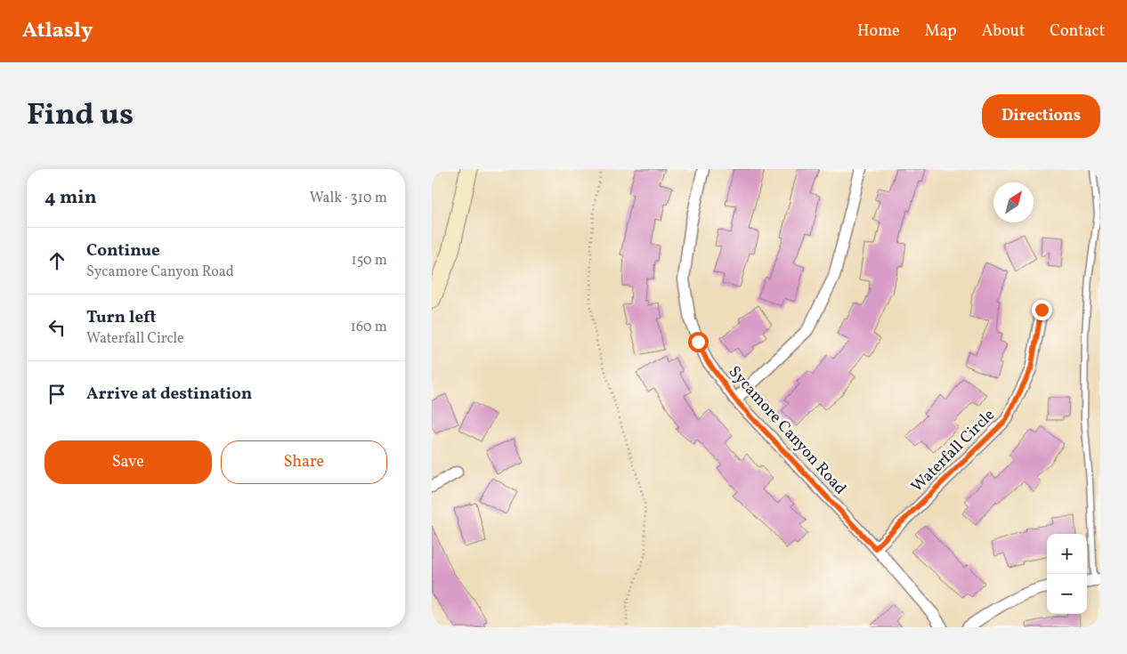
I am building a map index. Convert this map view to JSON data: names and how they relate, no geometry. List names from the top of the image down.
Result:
{
  "streets": {
    "street": ["Sycamore Canyon Road", "Waterfall Circle"]
  },
  "crossings": [
    ["Sycamore Canyon Road", "Waterfall Circle"]
  ],
  "north": "top right",
  "page": {
    "header": "Atlasly",
    "nav": [
      "Home",
      "Map",
      "About",
      "Contact"
    ],
    "title": "Find us",
    "buttons": [
      "Directions",
      ["Save", "Share"]
    ],
    "heading": ["4 min", "Walk · 310 m"],
    "list": [
      ["Continue", "Sycamore Canyon Road", "150 m"],
      ["Turn left", "Waterfall Circle", "160 m"],
      "Arrive at destination"
    ],
    "map_buttons": ["+", "−"]
  }
}
